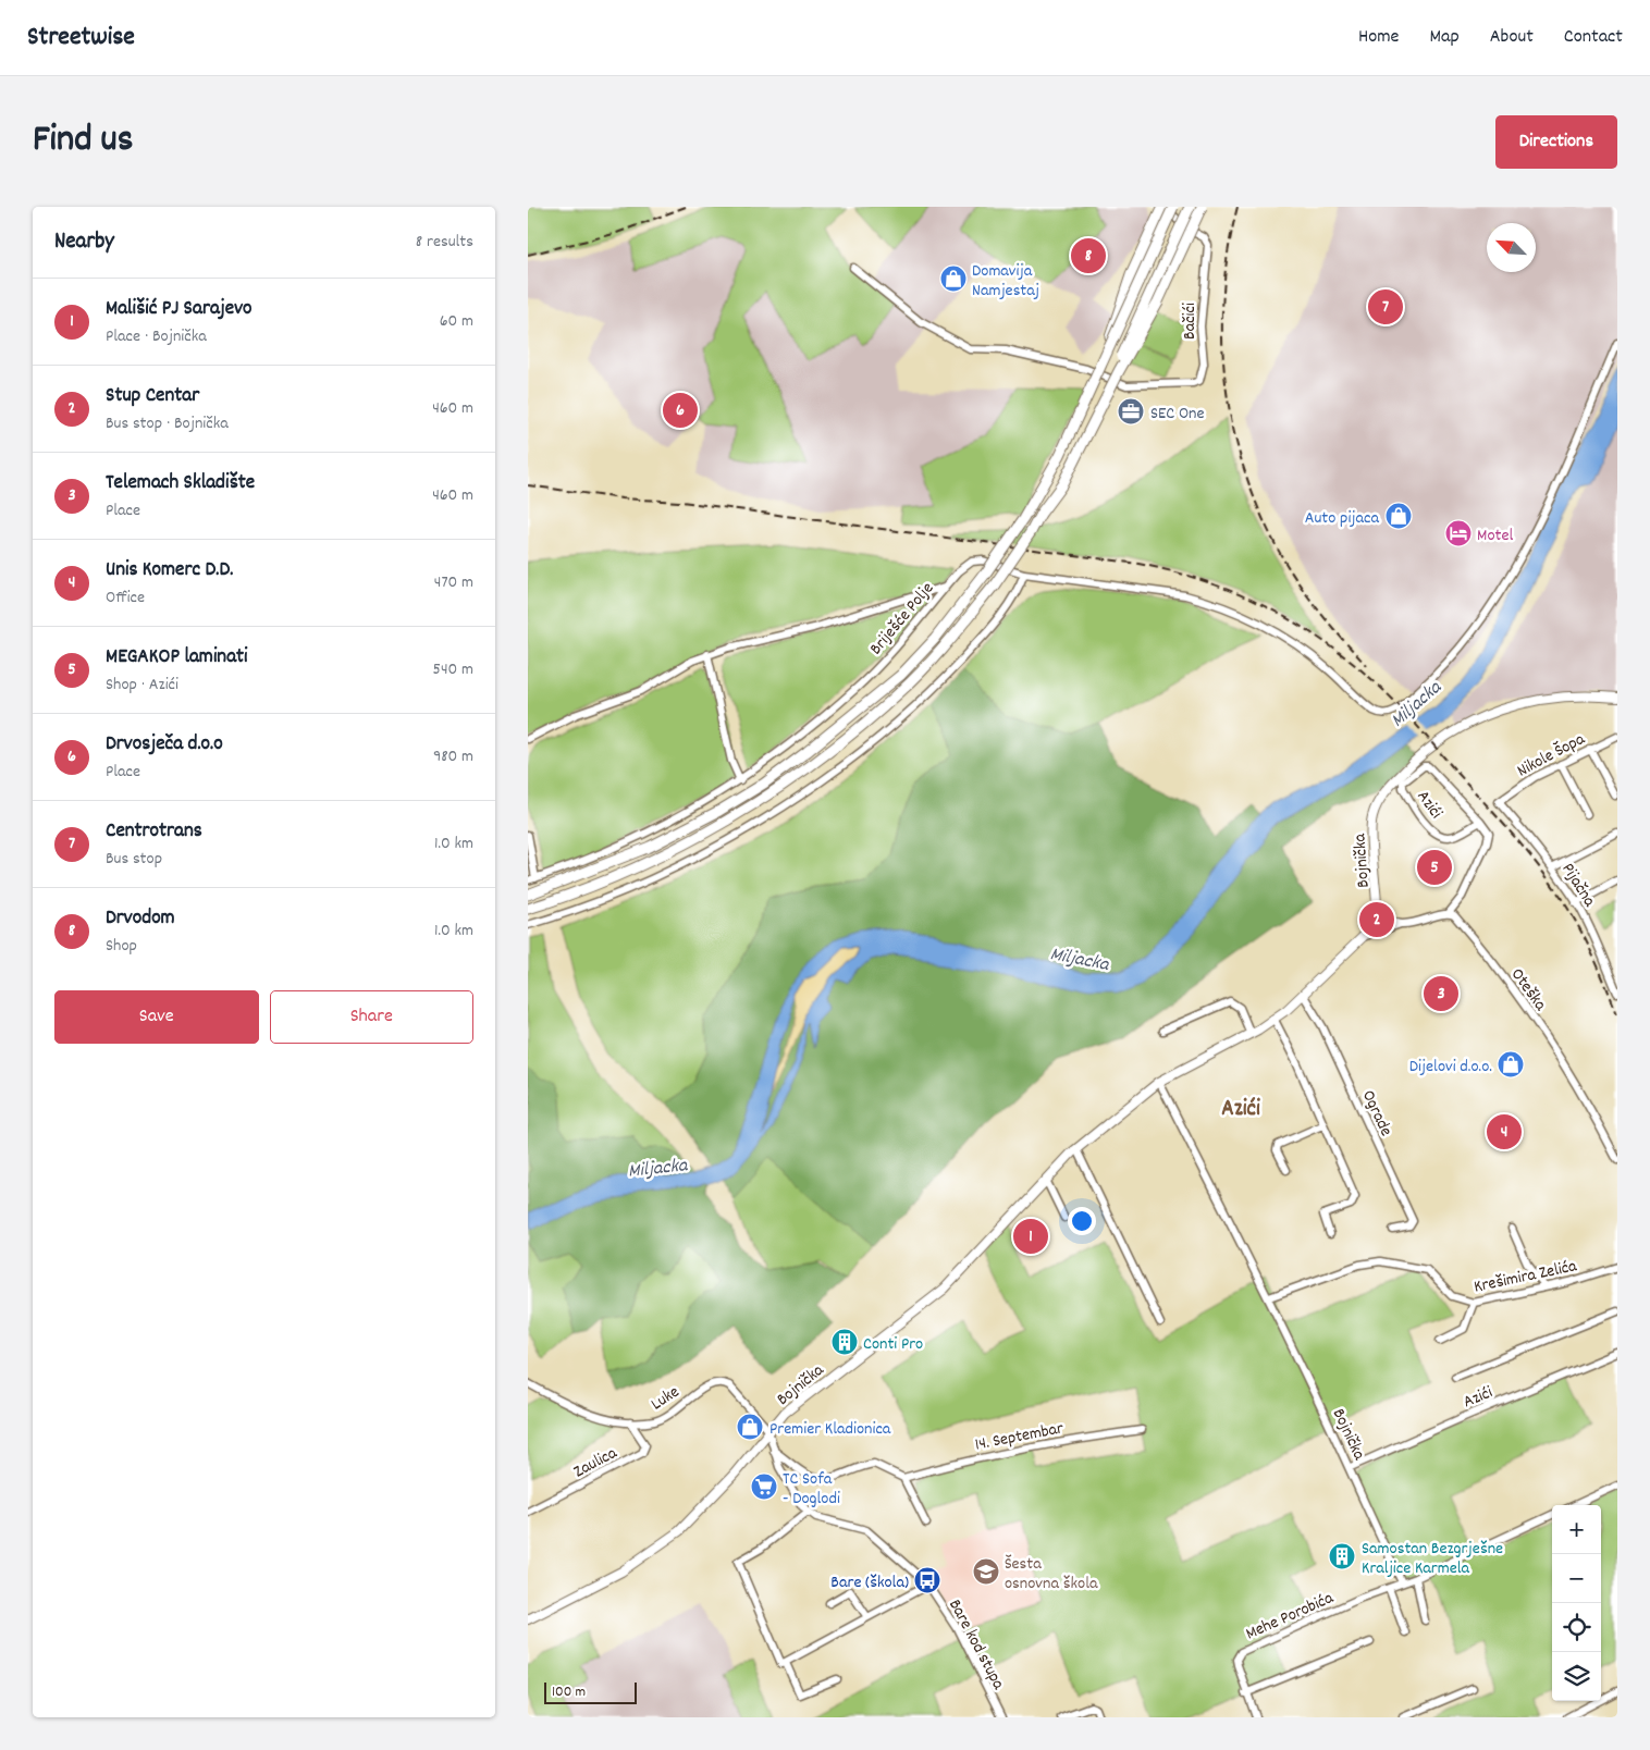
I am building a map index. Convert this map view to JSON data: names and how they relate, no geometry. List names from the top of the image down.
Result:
{
  "streets": {
    "main road": ["Bojnička"],
    "street": [
      "Bačići",
      "Briješće Polje",
      "Nikole Šopa",
      "Azići",
      "Pijačna",
      "Oteška",
      "Ograde",
      "Krešimira Zelića",
      "Luke",
      "14. Septembar",
      "Zaulica",
      "Mehe Porobića",
      "Bare kod stupa"
    ]
  },
  "crossings": [
    ["Nikole Šopa", "Pijačna"],
    ["Azići", "Bojnička"],
    ["Azići", "Oteška"],
    ["Bojnička", "Ograde"],
    ["Bojnička", "Krešimira Zelića"],
    ["Bojnička", "Luke"],
    ["Bojnička", "Mehe Porobića"],
    ["Luke", "Zaulica"]
  ],
  "districts": ["Azići"],
  "water": ["Miljacka"],
  "places": {
    "shop": [
      "Domavija Namjestaj",
      "Auto pijaca",
      "Dijelovi d.o.o.",
      "Premier Kladionica"
    ],
    "office": ["SEC One"],
    "hotel": ["Motel"],
    "building": ["Conti Pro", "Samostan Bezgrješne Kraljice Karmela"],
    "supermarket": ["TC Sofa - Doglodi"],
    "school or university": ["Šesta osnovna škola"],
    "bus stop": ["Bare (škola)"]
  },
  "scale_bar": "100 m",
  "north": "top left",
  "page": {
    "header": "Streetwise",
    "nav": [
      "Home",
      "Map",
      "About",
      "Contact"
    ],
    "title": "Find us",
    "buttons": [
      "Directions",
      ["Save", "Share"]
    ],
    "heading": ["Nearby", "8 results"],
    "pins": [
      "8",
      "7",
      "6",
      "5",
      "2",
      "3",
      "4",
      "1"
    ],
    "list": [
      {
        "mark": "1",
        "name": "Mališić PJ Sarajevo",
        "note": "Place · Bojnička",
        "value": "60 m"
      },
      {
        "mark": "2",
        "name": "Stup Centar",
        "note": "Bus stop · Bojnička",
        "value": "460 m"
      },
      {
        "mark": "3",
        "name": "Telemach Skladište",
        "note": "Place",
        "value": "460 m"
      },
      {
        "mark": "4",
        "name": "Unis Komerc D.D.",
        "note": "Office",
        "value": "470 m"
      },
      {
        "mark": "5",
        "name": "MEGAKOP laminati",
        "note": "Shop · Azići",
        "value": "540 m"
      },
      {
        "mark": "6",
        "name": "Drvosječa d.o.o",
        "note": "Place",
        "value": "980 m"
      },
      {
        "mark": "7",
        "name": "Centrotrans",
        "note": "Bus stop",
        "value": "1.0 km"
      },
      {
        "mark": "8",
        "name": "Drvodom",
        "note": "Shop",
        "value": "1.0 km"
      }
    ],
    "map_buttons": ["+", "−"],
    "scale": "100 m"
  }
}
